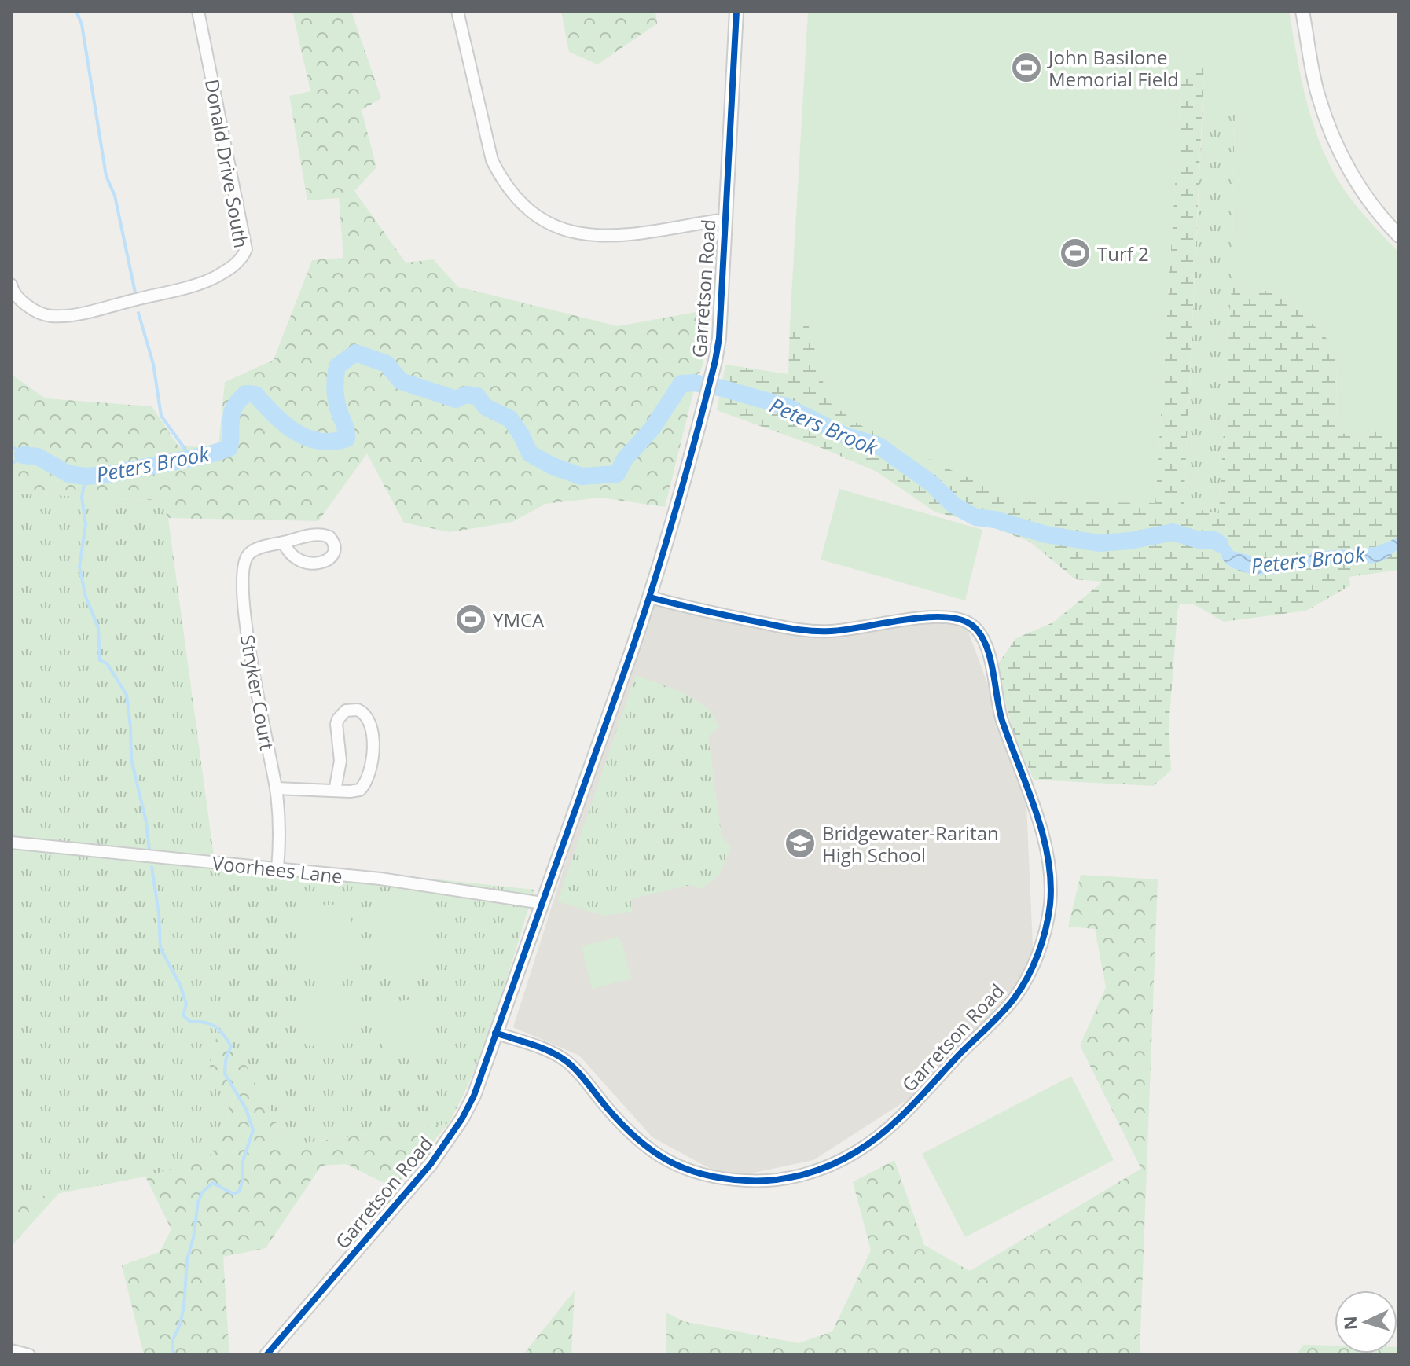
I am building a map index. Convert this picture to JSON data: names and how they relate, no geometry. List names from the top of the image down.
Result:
{
  "streets": {
    "street": [
      "Donald Drive South",
      "Garretson Road",
      "Stryker Court",
      "Voorhees Lane"
    ]
  },
  "crossings": [
    ["Garretson Road", "Voorhees Lane"],
    ["Stryker Court", "Voorhees Lane"]
  ],
  "water": ["Peters Brook"],
  "places": {
    "sports": ["John Basilone Memorial Field", "Turf 2", "YMCA"],
    "school or university": ["Bridgewater-Raritan High School"]
  },
  "north": "left"
}
